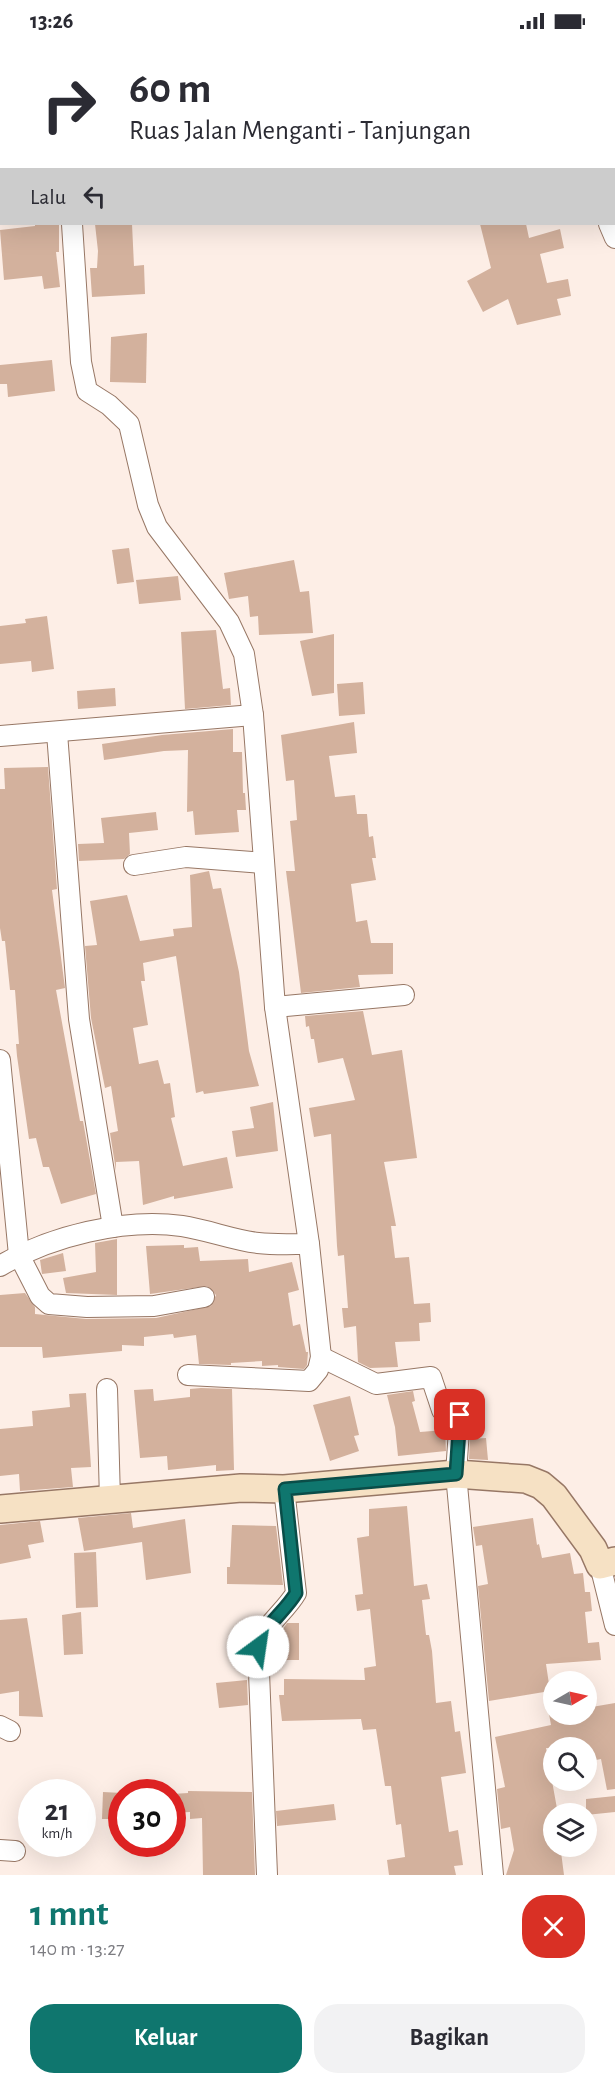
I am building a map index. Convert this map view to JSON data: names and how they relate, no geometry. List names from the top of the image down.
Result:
{
  "north": "right",
  "page": {
    "status": "13:26",
    "turn": ["60 m", "Ruas Jalan Menganti - Tanjungan"],
    "then": "Lalu",
    "speed": "21 km/h",
    "limit": "30",
    "heading": ["1 mnt", "140 m · 13:27"],
    "buttons": ["Keluar", "Bagikan"]
  }
}
